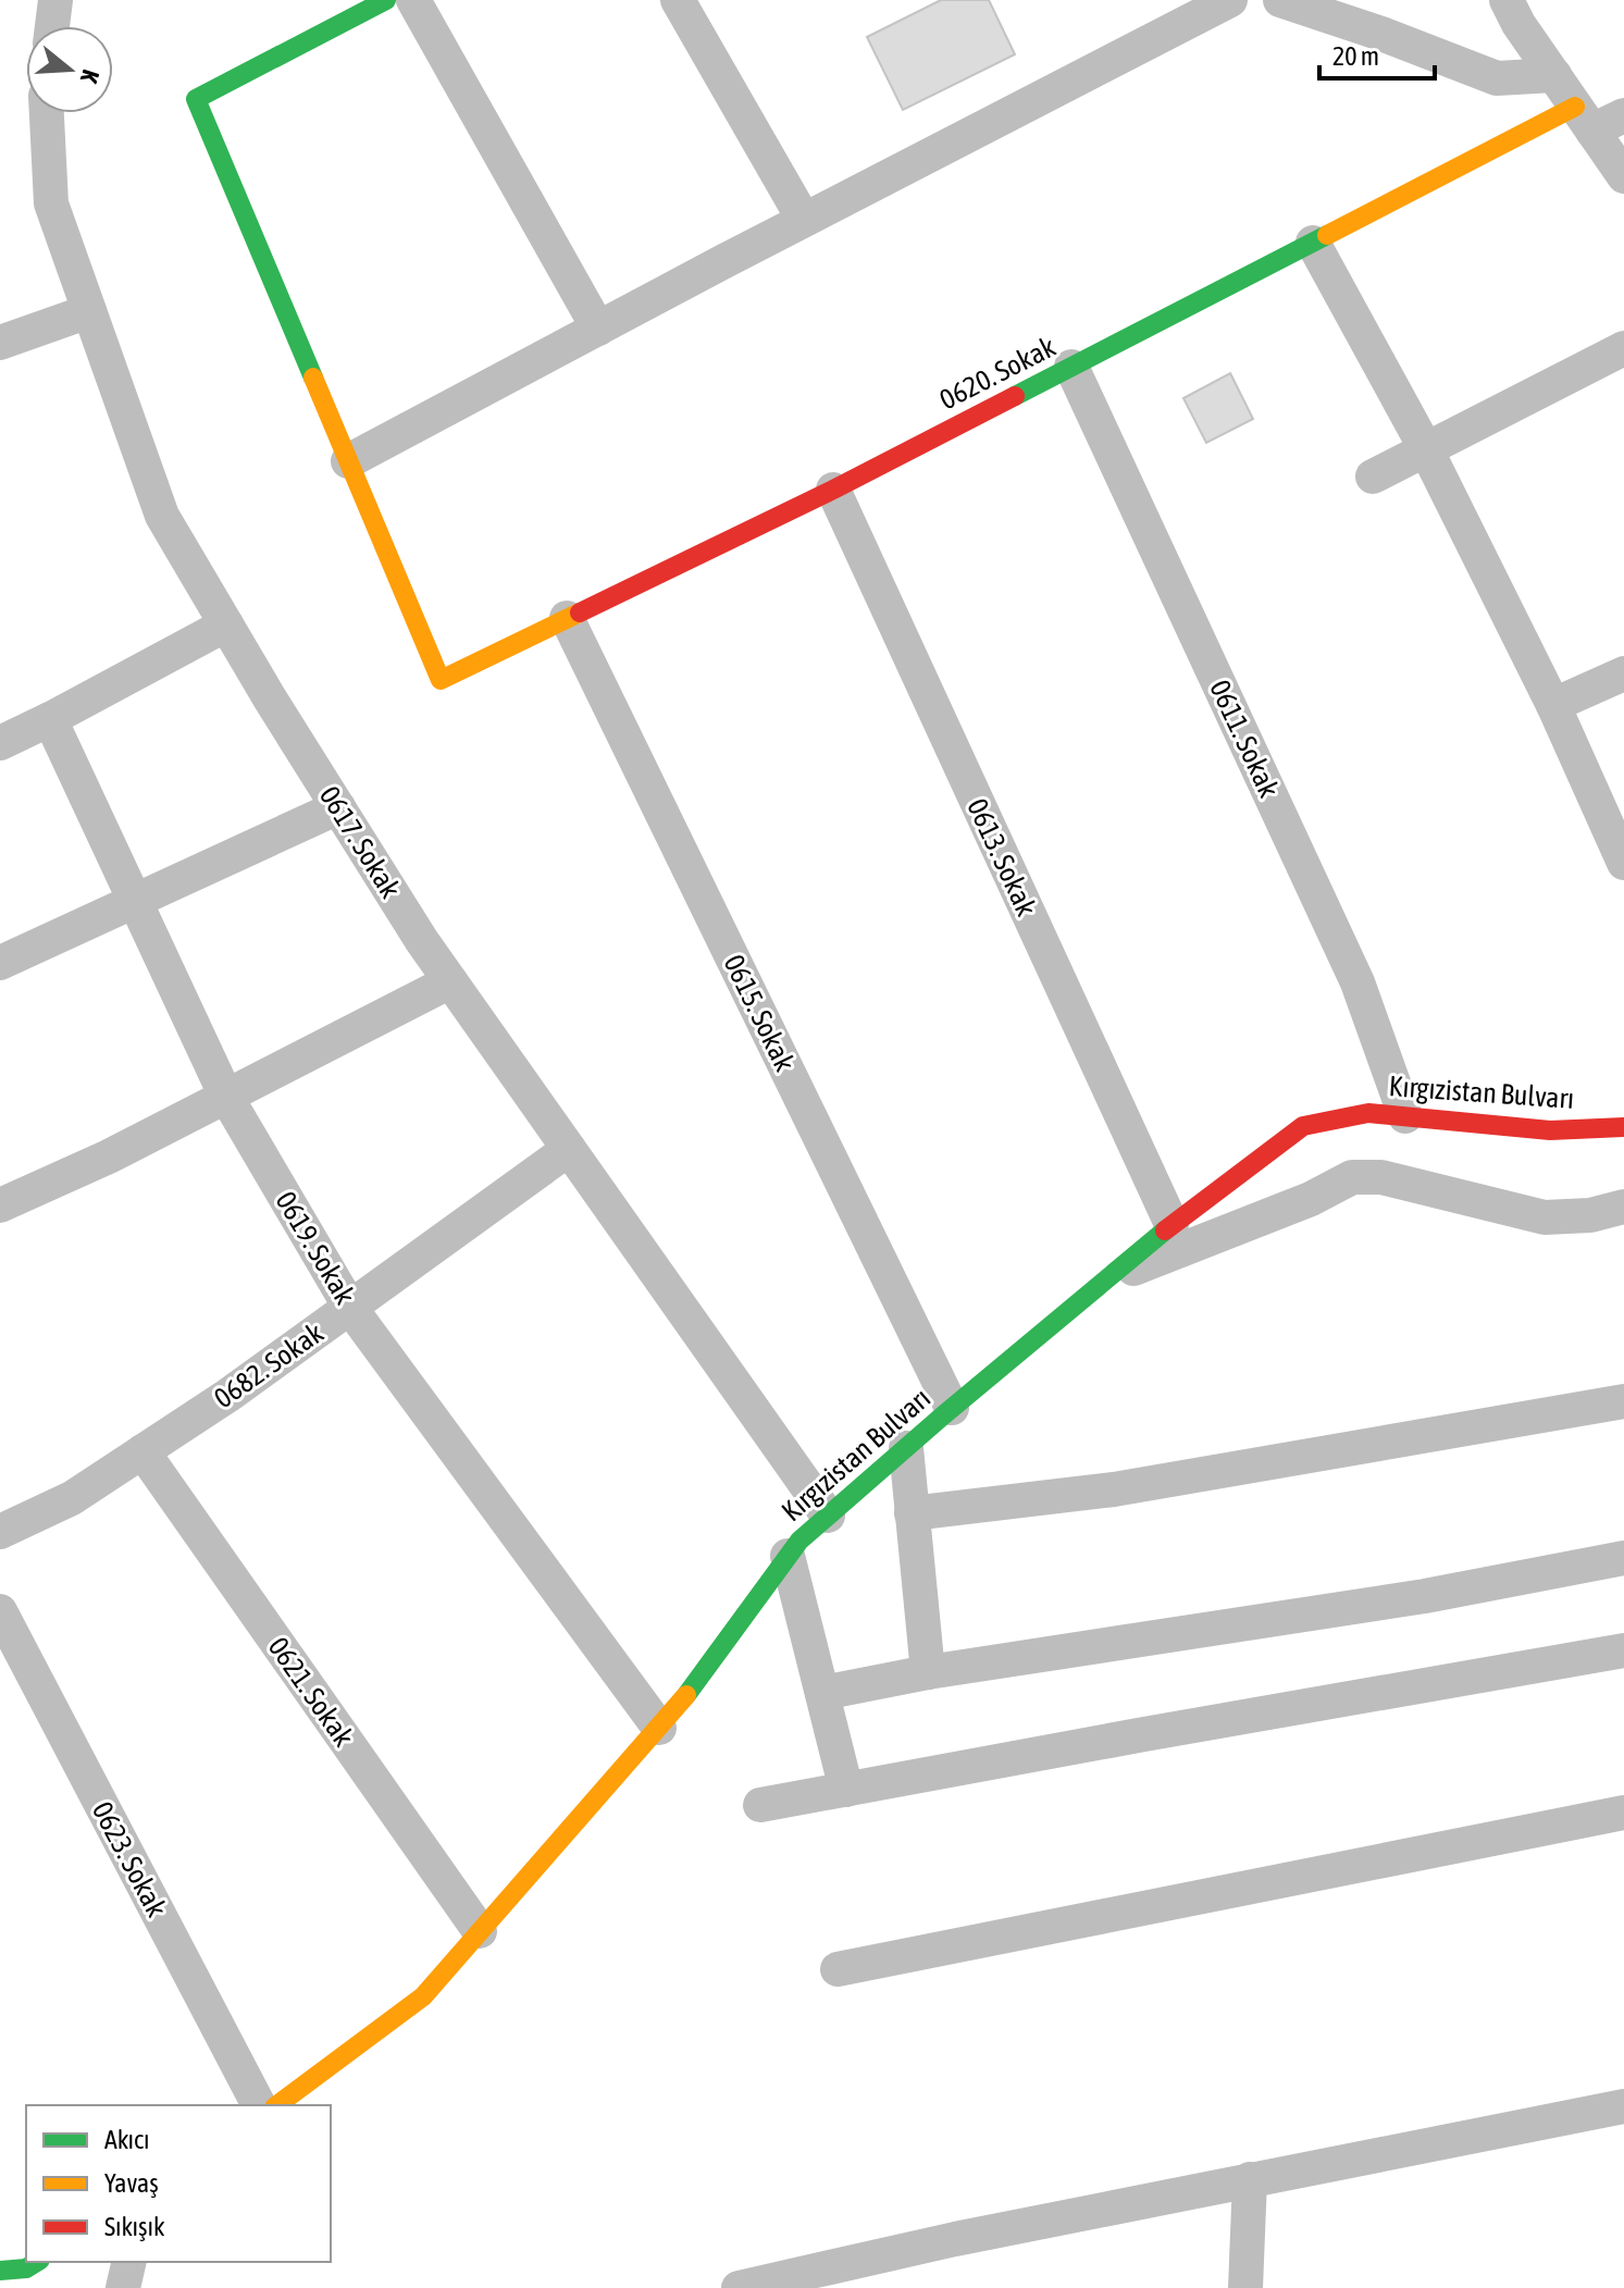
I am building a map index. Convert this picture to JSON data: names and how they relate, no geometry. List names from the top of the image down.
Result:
{
  "streets": {
    "street": [
      "0620. Sokak",
      "0611. Sokak",
      "0617. Sokak",
      "0613. Sokak",
      "0615. Sokak",
      "Kırgızistan Bulvarı",
      "0619. Sokak",
      "0682. Sokak",
      "0621. Sokak",
      "0623. Sokak"
    ]
  },
  "crossings": [
    ["0620. Sokak", "0611. Sokak"],
    ["0620. Sokak", "0613. Sokak"],
    ["0620. Sokak", "0615. Sokak"],
    ["0611. Sokak", "Kırgızistan Bulvarı"],
    ["0617. Sokak", "Kırgızistan Bulvarı"],
    ["0617. Sokak", "0682. Sokak"],
    ["0613. Sokak", "Kırgızistan Bulvarı"],
    ["0615. Sokak", "Kırgızistan Bulvarı"],
    ["Kırgızistan Bulvarı", "0619. Sokak"],
    ["Kırgızistan Bulvarı", "0621. Sokak"],
    ["0619. Sokak", "0682. Sokak"],
    ["0682. Sokak", "0621. Sokak"]
  ],
  "legend": ["Akıcı", "Yavaş", "Sıkışık"],
  "scale_bar": "20 m",
  "north": "right"
}
